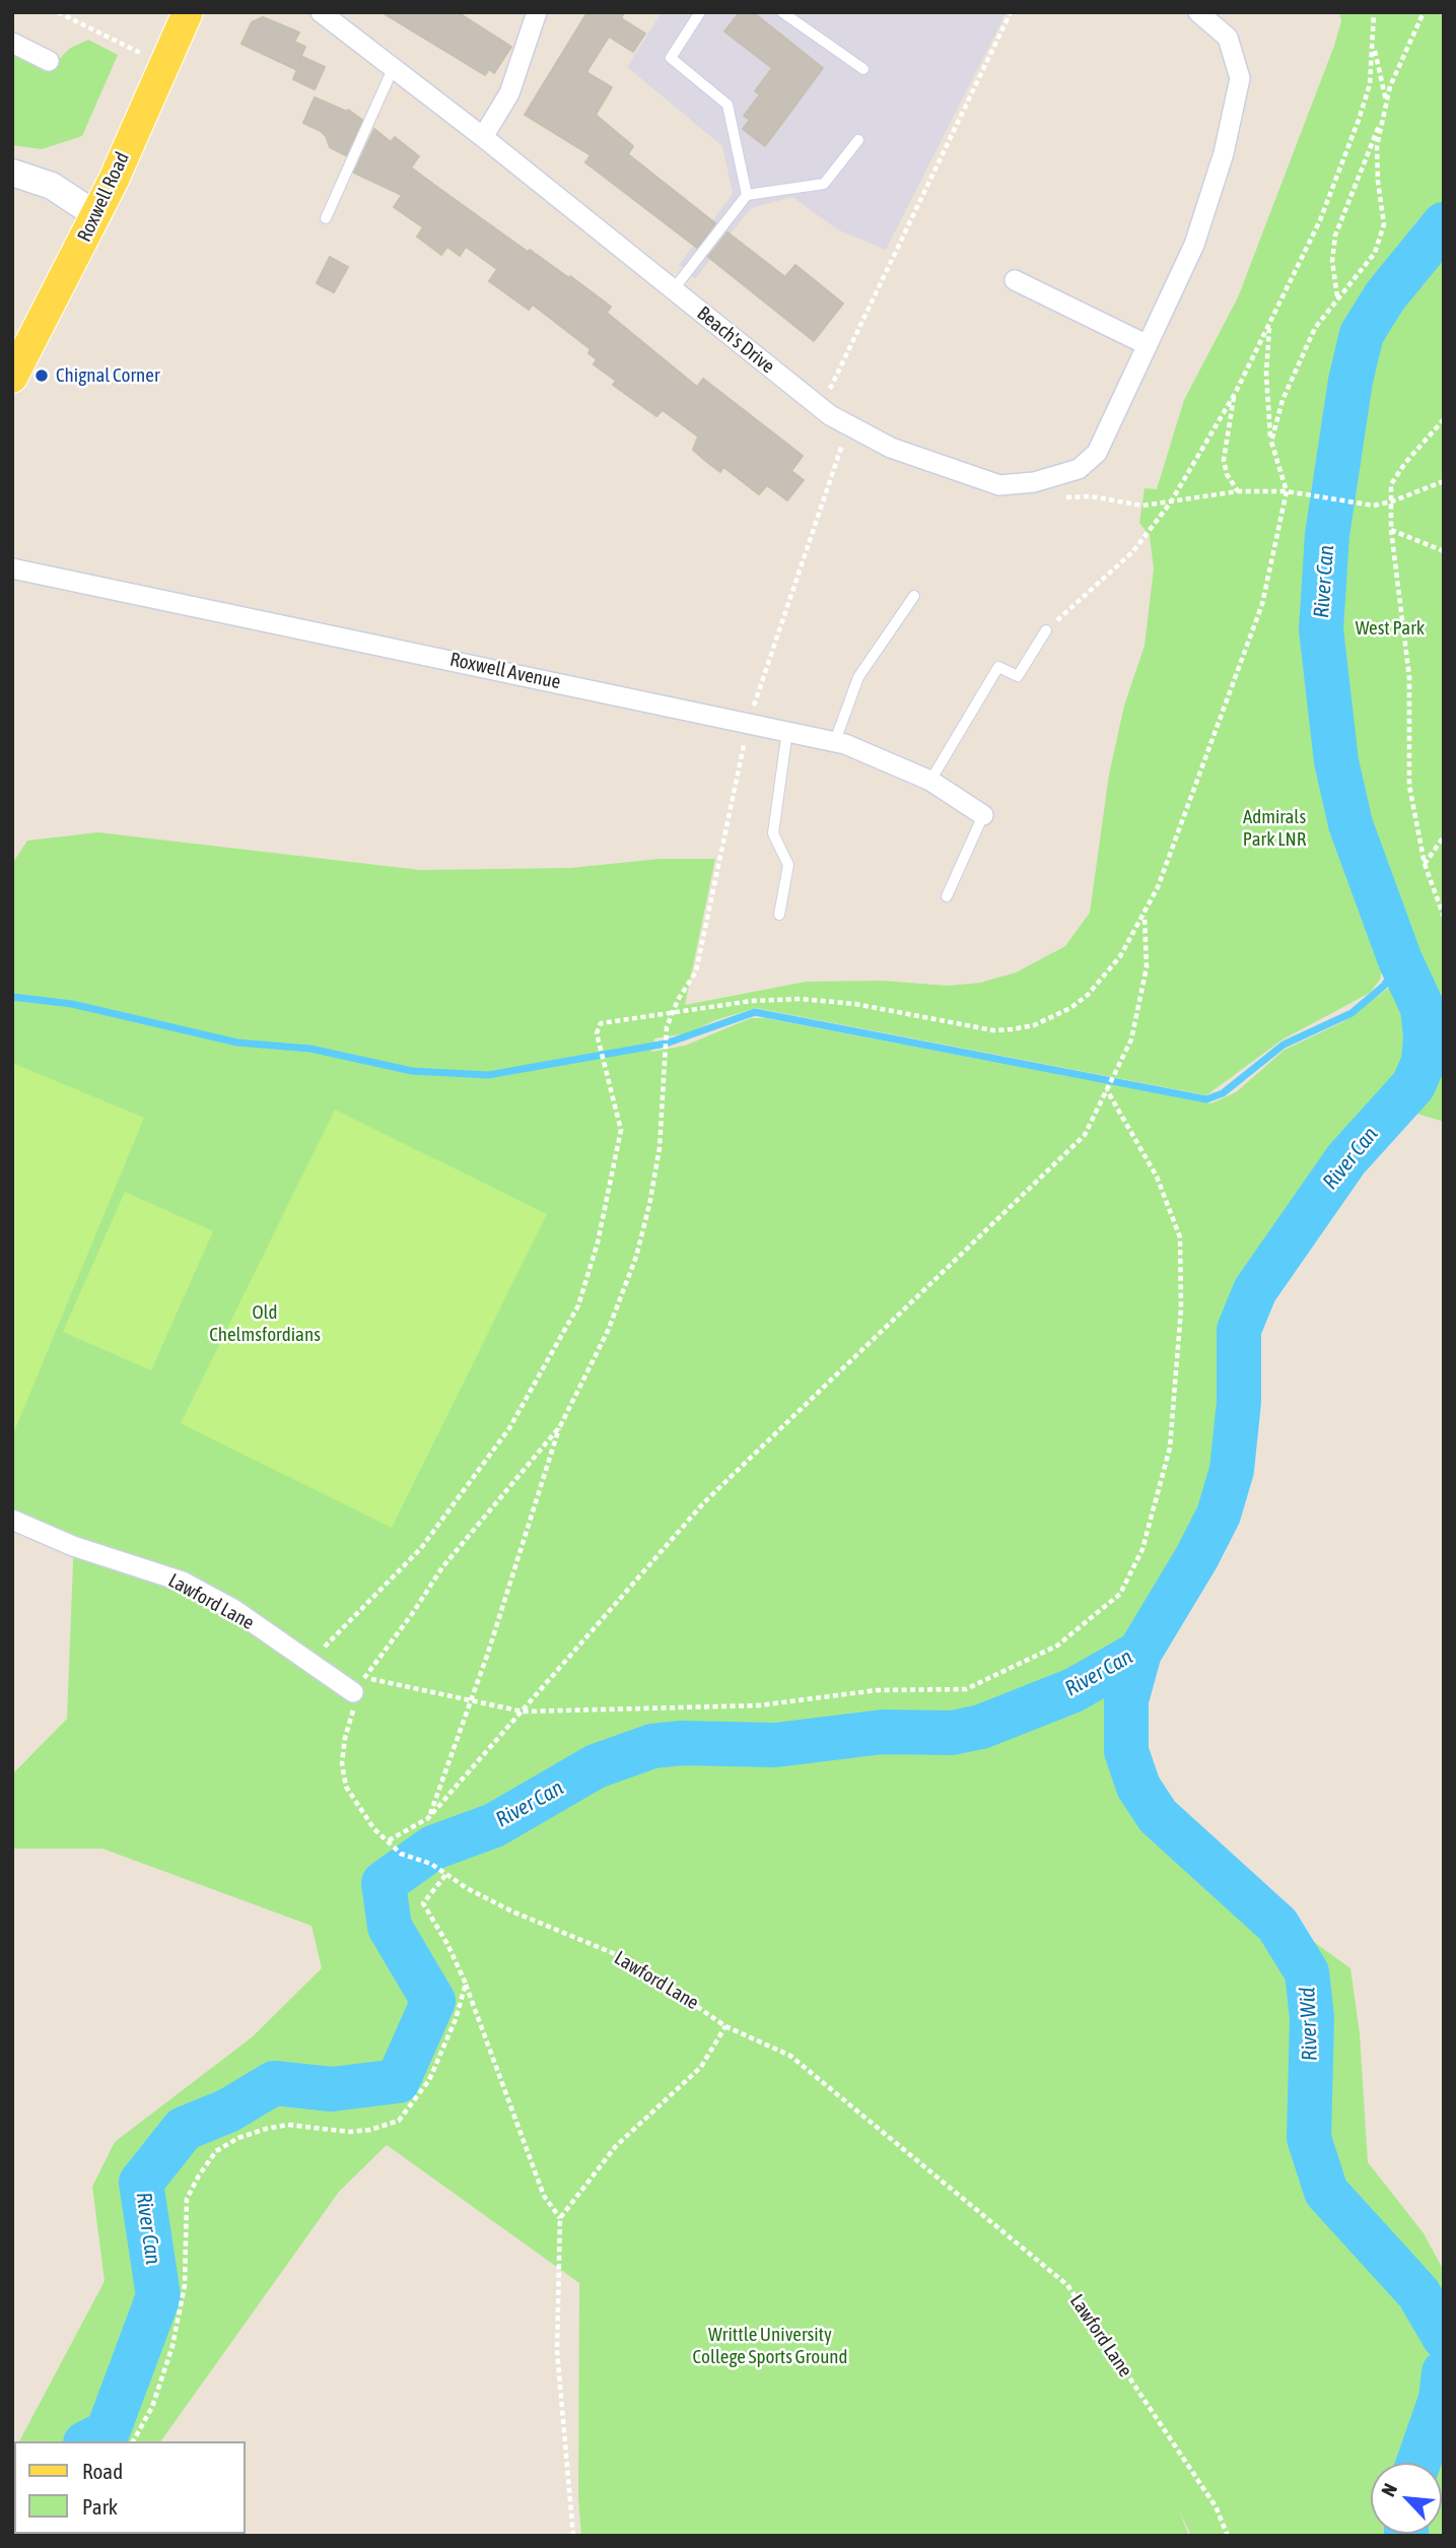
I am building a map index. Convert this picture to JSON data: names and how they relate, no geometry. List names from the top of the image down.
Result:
{
  "streets": {
    "main road": ["Roxwell Road"],
    "street": ["Beach's Drive", "Roxwell Avenue", "Lawford Lane"]
  },
  "water": ["River Can", "River Wid"],
  "parks": [
    "West Park",
    "Admirals Park LNR",
    "Old Chelmsfordians",
    "Writtle University College Sports Ground"
  ],
  "places": ["Chignal Corner"],
  "legend": ["Road", "Park"],
  "north": "top left"
}
